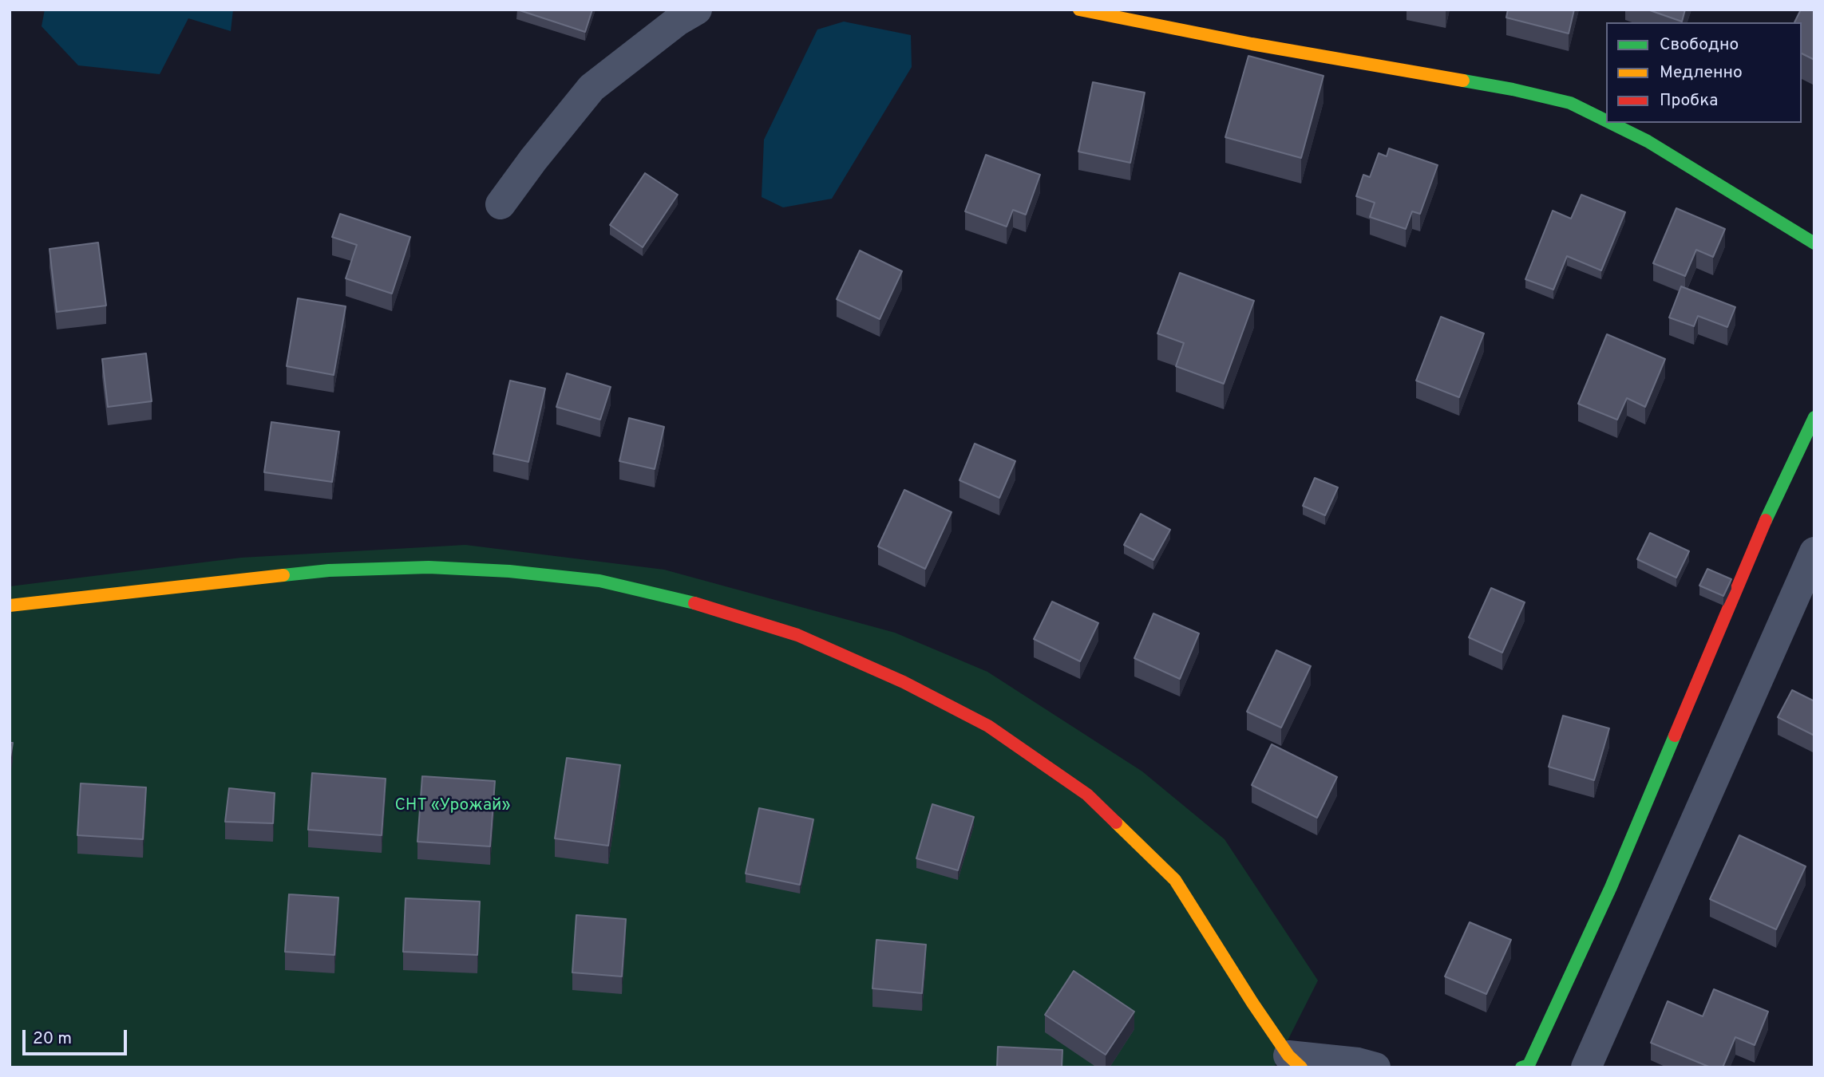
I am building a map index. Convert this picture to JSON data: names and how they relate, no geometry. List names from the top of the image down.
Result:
{
  "parks": ["СНТ «Урожай»"],
  "legend": ["Свободно", "Медленно", "Пробка"],
  "scale_bar": "20 m"
}
